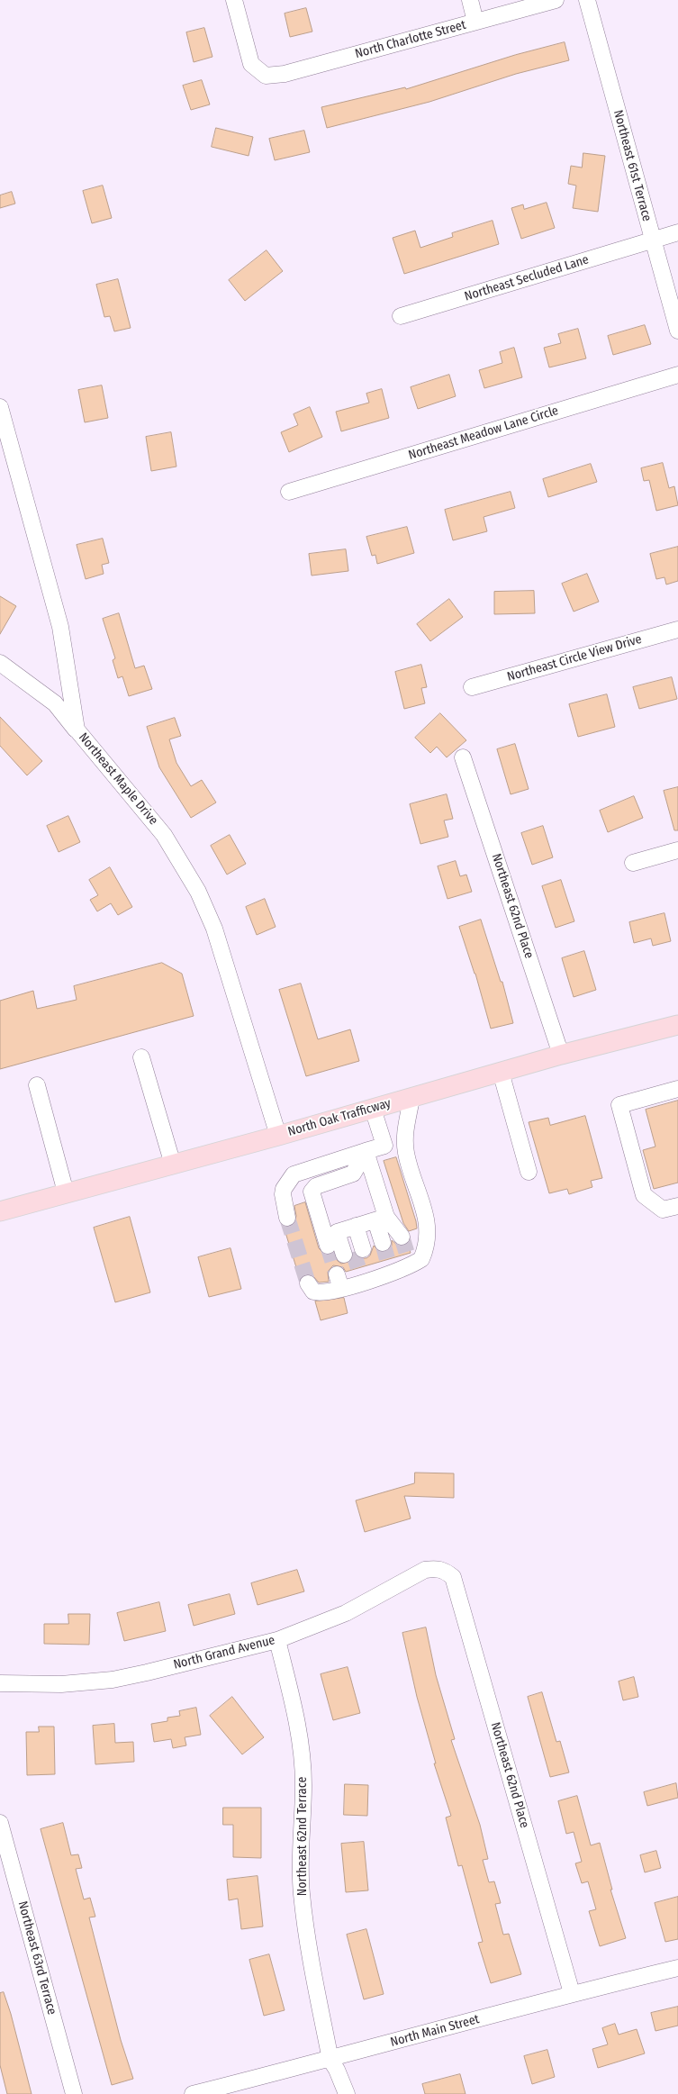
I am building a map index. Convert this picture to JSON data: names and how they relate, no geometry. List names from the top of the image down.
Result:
{
  "streets": {
    "main road": ["North Oak Trafficway"],
    "street": [
      "North Charlotte Street",
      "Northeast 61st Terrace",
      "Northeast Secluded Lane",
      "Northeast Meadow Lane Circle",
      "Northeast Circle View Drive",
      "Northeast Maple Drive",
      "Northeast 62nd Place",
      "North Grand Avenue",
      "Northeast 62nd Terrace",
      "Northeast 63rd Terrace",
      "North Main Street"
    ]
  },
  "crossings": [
    ["Northeast 61st Terrace", "Northeast Secluded Lane"],
    ["Northeast Maple Drive", "North Oak Trafficway"],
    ["Northeast 62nd Place", "North Oak Trafficway"],
    ["Northeast 62nd Place", "North Grand Avenue"],
    ["Northeast 62nd Place", "North Main Street"],
    ["North Grand Avenue", "Northeast 62nd Terrace"],
    ["Northeast 62nd Terrace", "North Main Street"]
  ]
}
